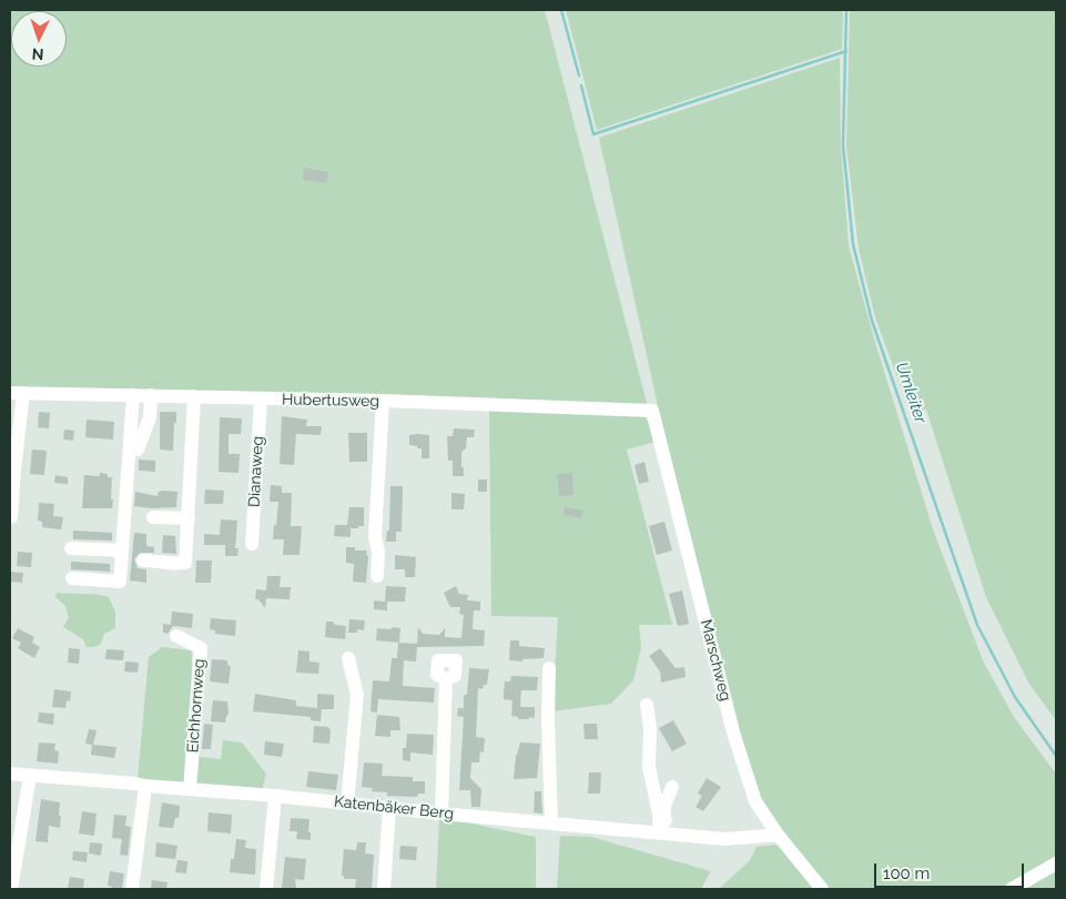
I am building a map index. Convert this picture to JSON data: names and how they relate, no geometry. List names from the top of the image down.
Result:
{
  "streets": {
    "street": [
      "Hubertusweg",
      "Dianaweg",
      "Marschweg",
      "Eichhornweg",
      "Katenbäker Berg"
    ]
  },
  "crossings": [
    ["Hubertusweg", "Dianaweg"],
    ["Hubertusweg", "Marschweg"],
    ["Marschweg", "Katenbäker Berg"],
    ["Eichhornweg", "Katenbäker Berg"]
  ],
  "water": ["Umleiter"],
  "scale_bar": "100 m",
  "north": "bottom"
}
